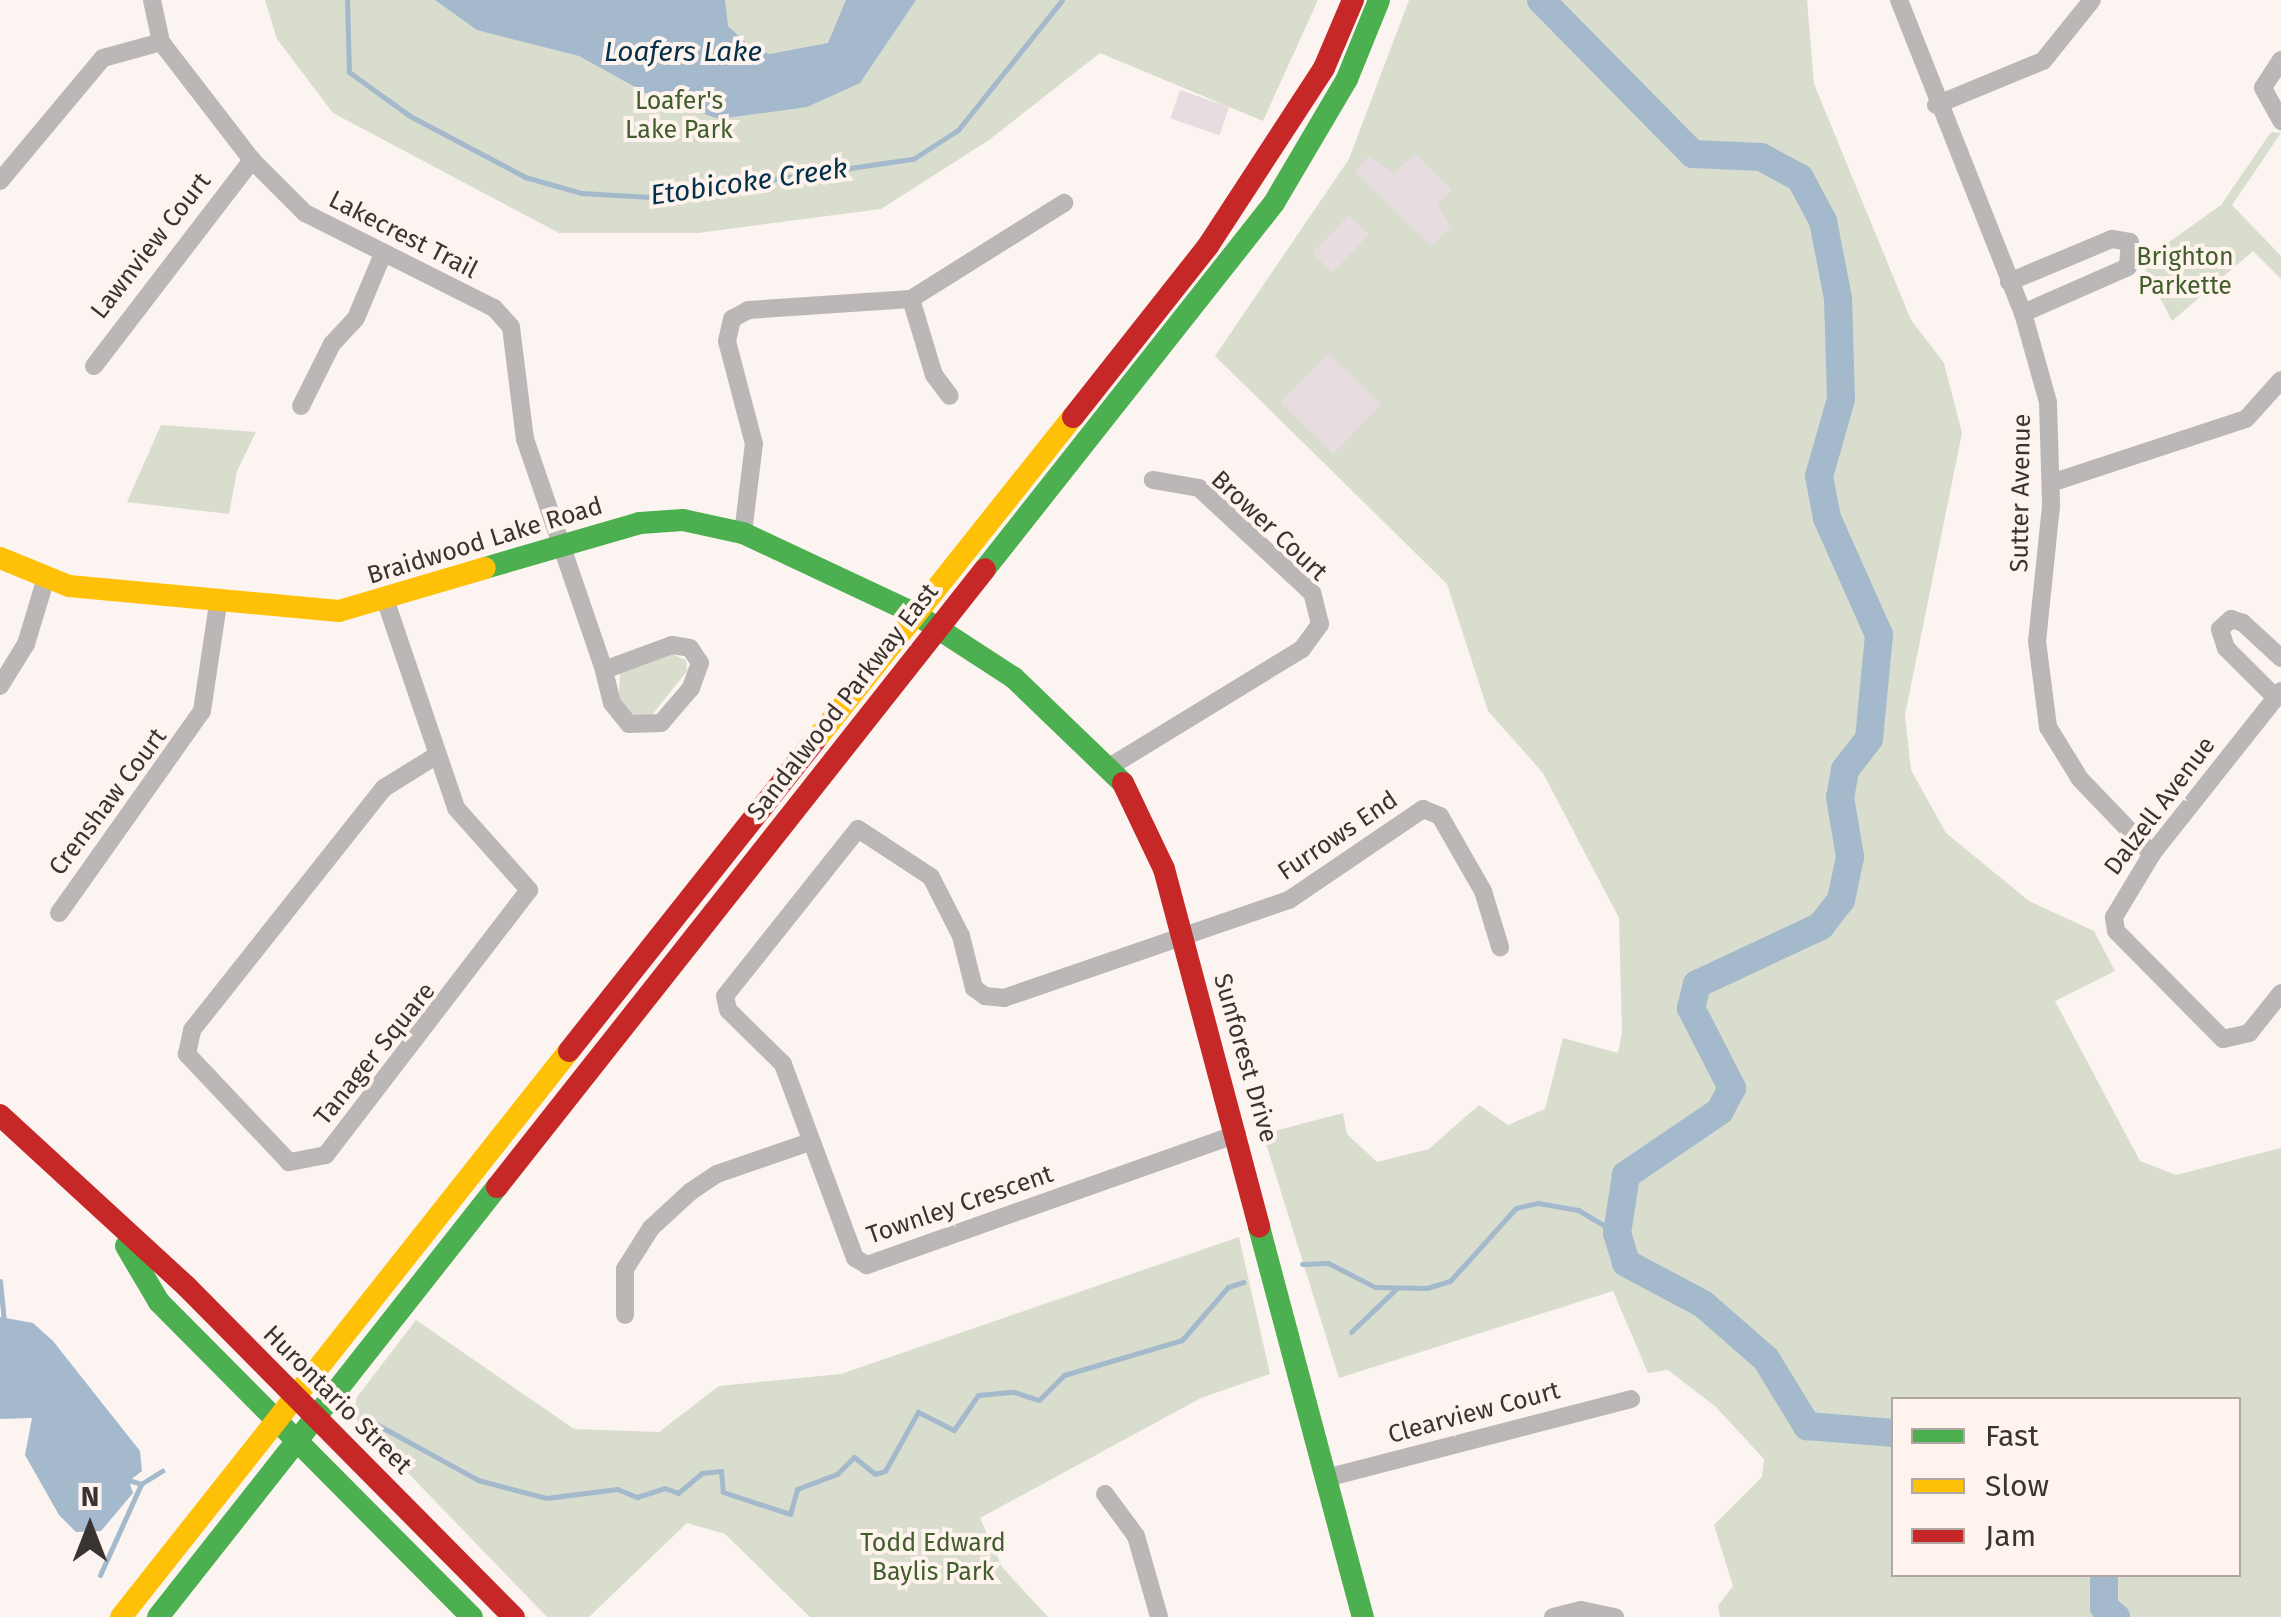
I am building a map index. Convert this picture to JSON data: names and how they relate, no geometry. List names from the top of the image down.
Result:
{
  "streets": {
    "main road": [
      "Braidwood Lake Road",
      "Sandalwood Parkway East",
      "Sunforest Drive",
      "Hurontario Street"
    ],
    "street": [
      "Lakecrest Trail",
      "Lawnview Court",
      "Sutter Avenue",
      "Brower Court",
      "Crenshaw Court",
      "Dalzell Avenue",
      "Furrows End",
      "Tanager Square",
      "Townley Crescent",
      "Clearview Court"
    ]
  },
  "crossings": [
    ["Lakecrest Trail", "Lawnview Court"],
    ["Lakecrest Trail", "Braidwood Lake Road"],
    ["Sutter Avenue", "Dalzell Avenue"],
    ["Brower Court", "Sunforest Drive"],
    ["Braidwood Lake Road", "Sandalwood Parkway East"],
    ["Braidwood Lake Road", "Crenshaw Court"],
    ["Braidwood Lake Road", "Tanager Square"],
    ["Braidwood Lake Road", "Sunforest Drive"],
    ["Sandalwood Parkway East", "Sunforest Drive"],
    ["Sandalwood Parkway East", "Hurontario Street"],
    ["Furrows End", "Sunforest Drive"],
    ["Furrows End", "Townley Crescent"],
    ["Sunforest Drive", "Townley Crescent"],
    ["Sunforest Drive", "Clearview Court"]
  ],
  "water": ["Loafers Lake", "Etobicoke Creek"],
  "parks": ["Loafer's Lake Park", "Brighton Parkette", "Todd Edward Baylis Park"],
  "legend": ["Fast", "Slow", "Jam"],
  "north": "top"
}
